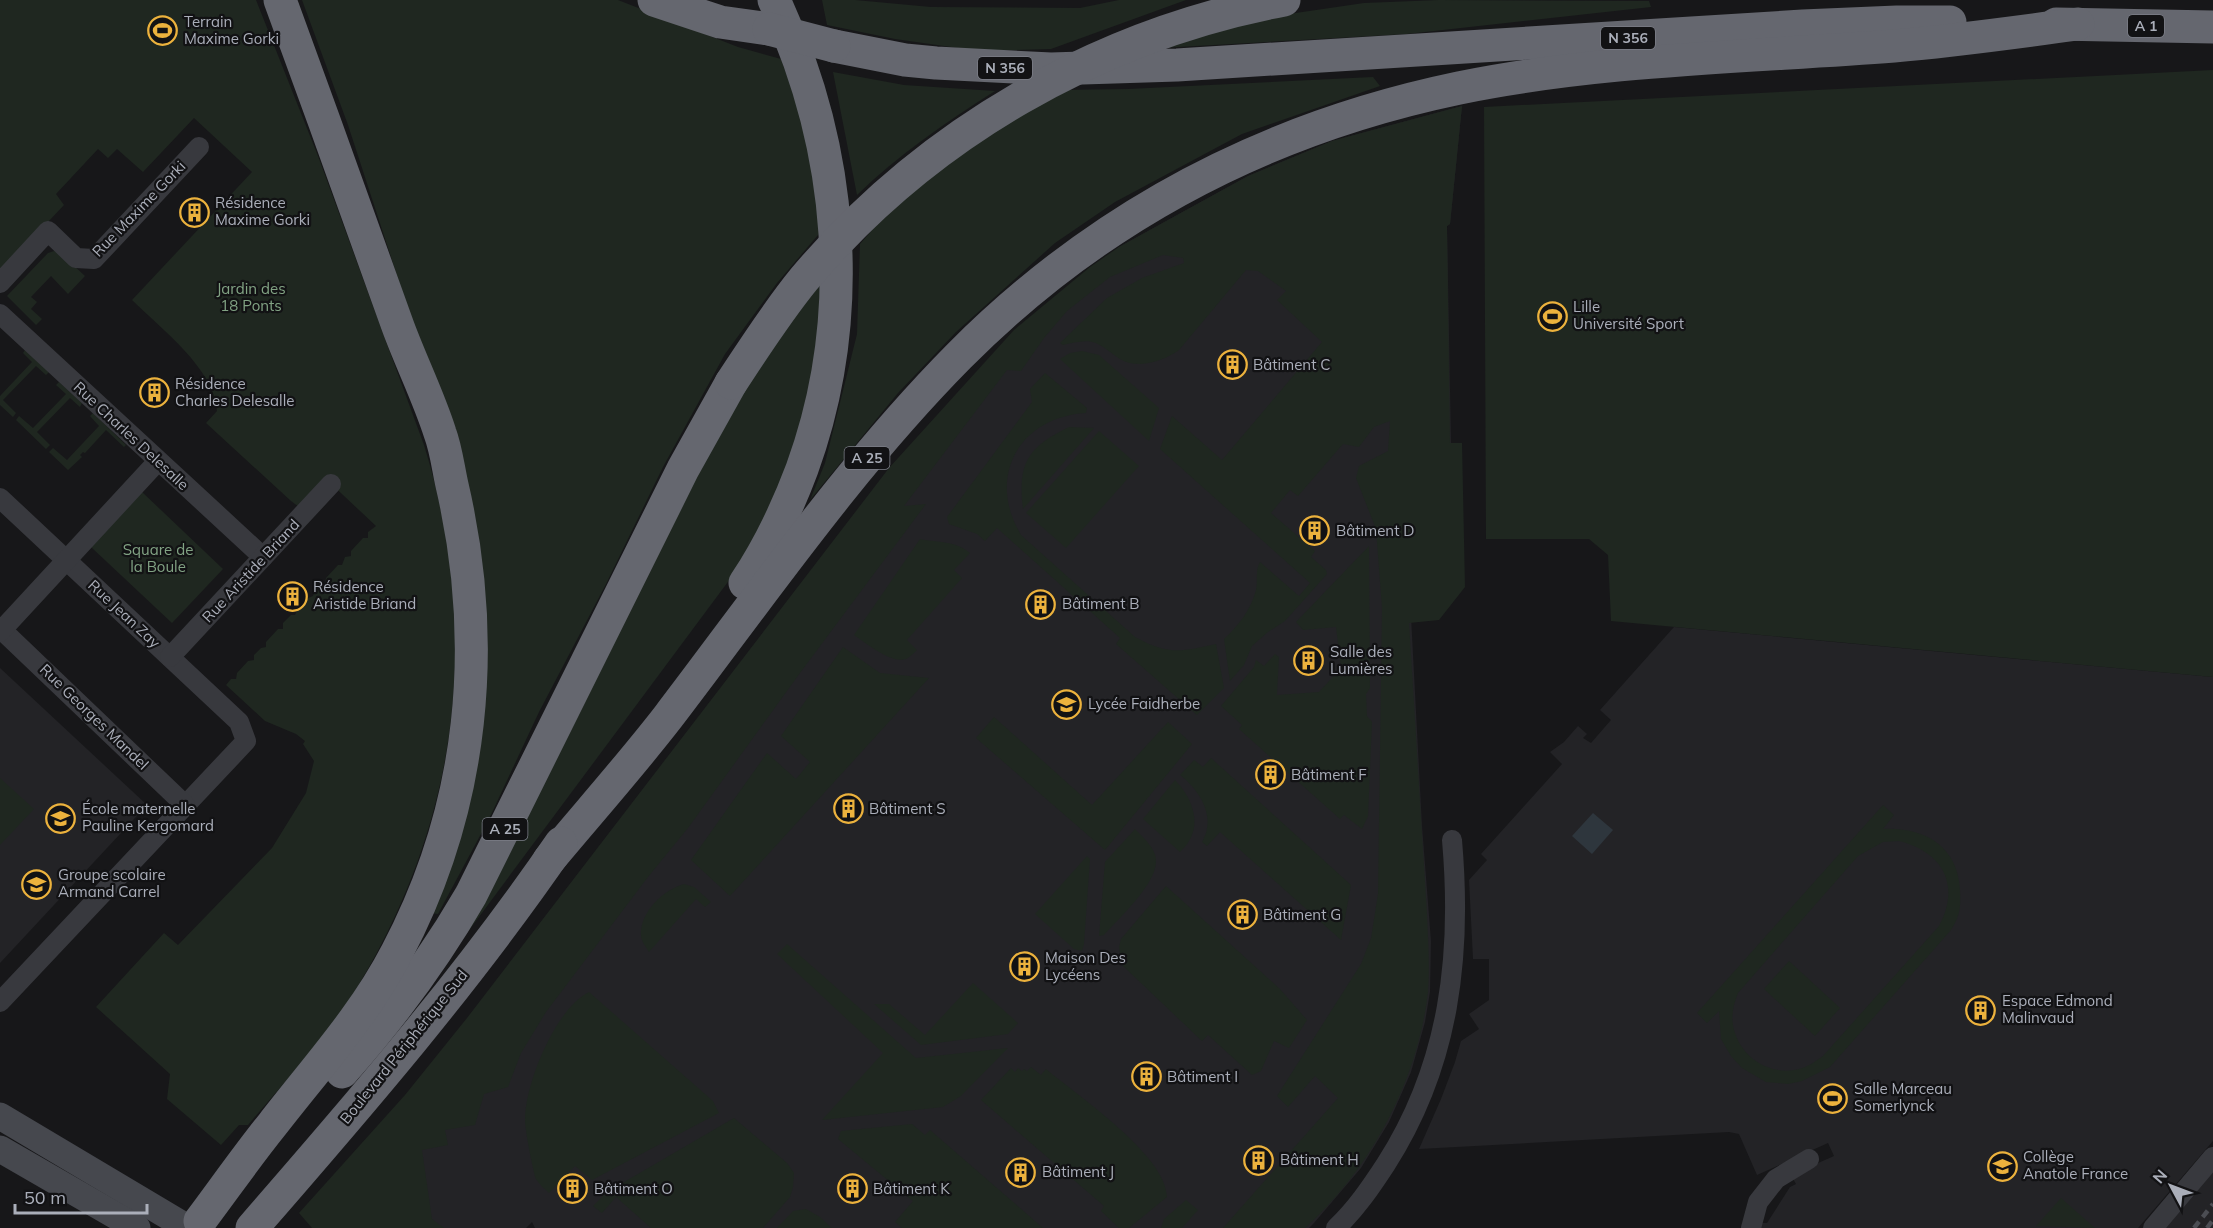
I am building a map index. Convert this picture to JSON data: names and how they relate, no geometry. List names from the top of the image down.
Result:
{
  "streets": {
    "highway": [
      "A 1",
      "N 356",
      "A 25",
      "Boulevard Périphérique Sud"
    ],
    "street": [
      "Rue Maxime Gorki",
      "Rue Charles Delesalle",
      "Rue Aristide Briand",
      "Rue Jean Zay",
      "Rue Georges Mandel"
    ]
  },
  "crossings": [
    ["A 1", "N 356"],
    ["A 1", "A 25"],
    ["N 356", "A 25"],
    ["Rue Charles Delesalle", "Rue Aristide Briand"],
    ["Rue Charles Delesalle", "Rue Georges Mandel"],
    ["A 25", "Boulevard Périphérique Sud"],
    ["Rue Aristide Briand", "Rue Jean Zay"],
    ["Rue Jean Zay", "Rue Georges Mandel"]
  ],
  "parks": ["Jardin des 18 Ponts", "Square de la Boule"],
  "places": {
    "sports": ["Terrain Maxime Gorki", "Lille Université Sport", "Salle Marceau Somerlynck"],
    "building": [
      "Résidence Maxime Gorki",
      "Bâtiment C",
      "Résidence Charles Delesalle",
      "Bâtiment D",
      "Résidence Aristide Briand",
      "Bâtiment B",
      "Salle des Lumières",
      "Bâtiment F",
      "Bâtiment S",
      "Bâtiment G",
      "Maison Des Lycéens",
      "Espace Edmond Malinvaud",
      "Bâtiment I",
      "Bâtiment H",
      "Bâtiment J",
      "Bâtiment O",
      "Bâtiment K"
    ],
    "school or university": [
      "Lycée Faidherbe",
      "École maternelle Pauline Kergomard",
      "Groupe scolaire Armand Carrel",
      "Collège Anatole France"
    ]
  },
  "scale_bar": "50 m",
  "north": "top left"
}
